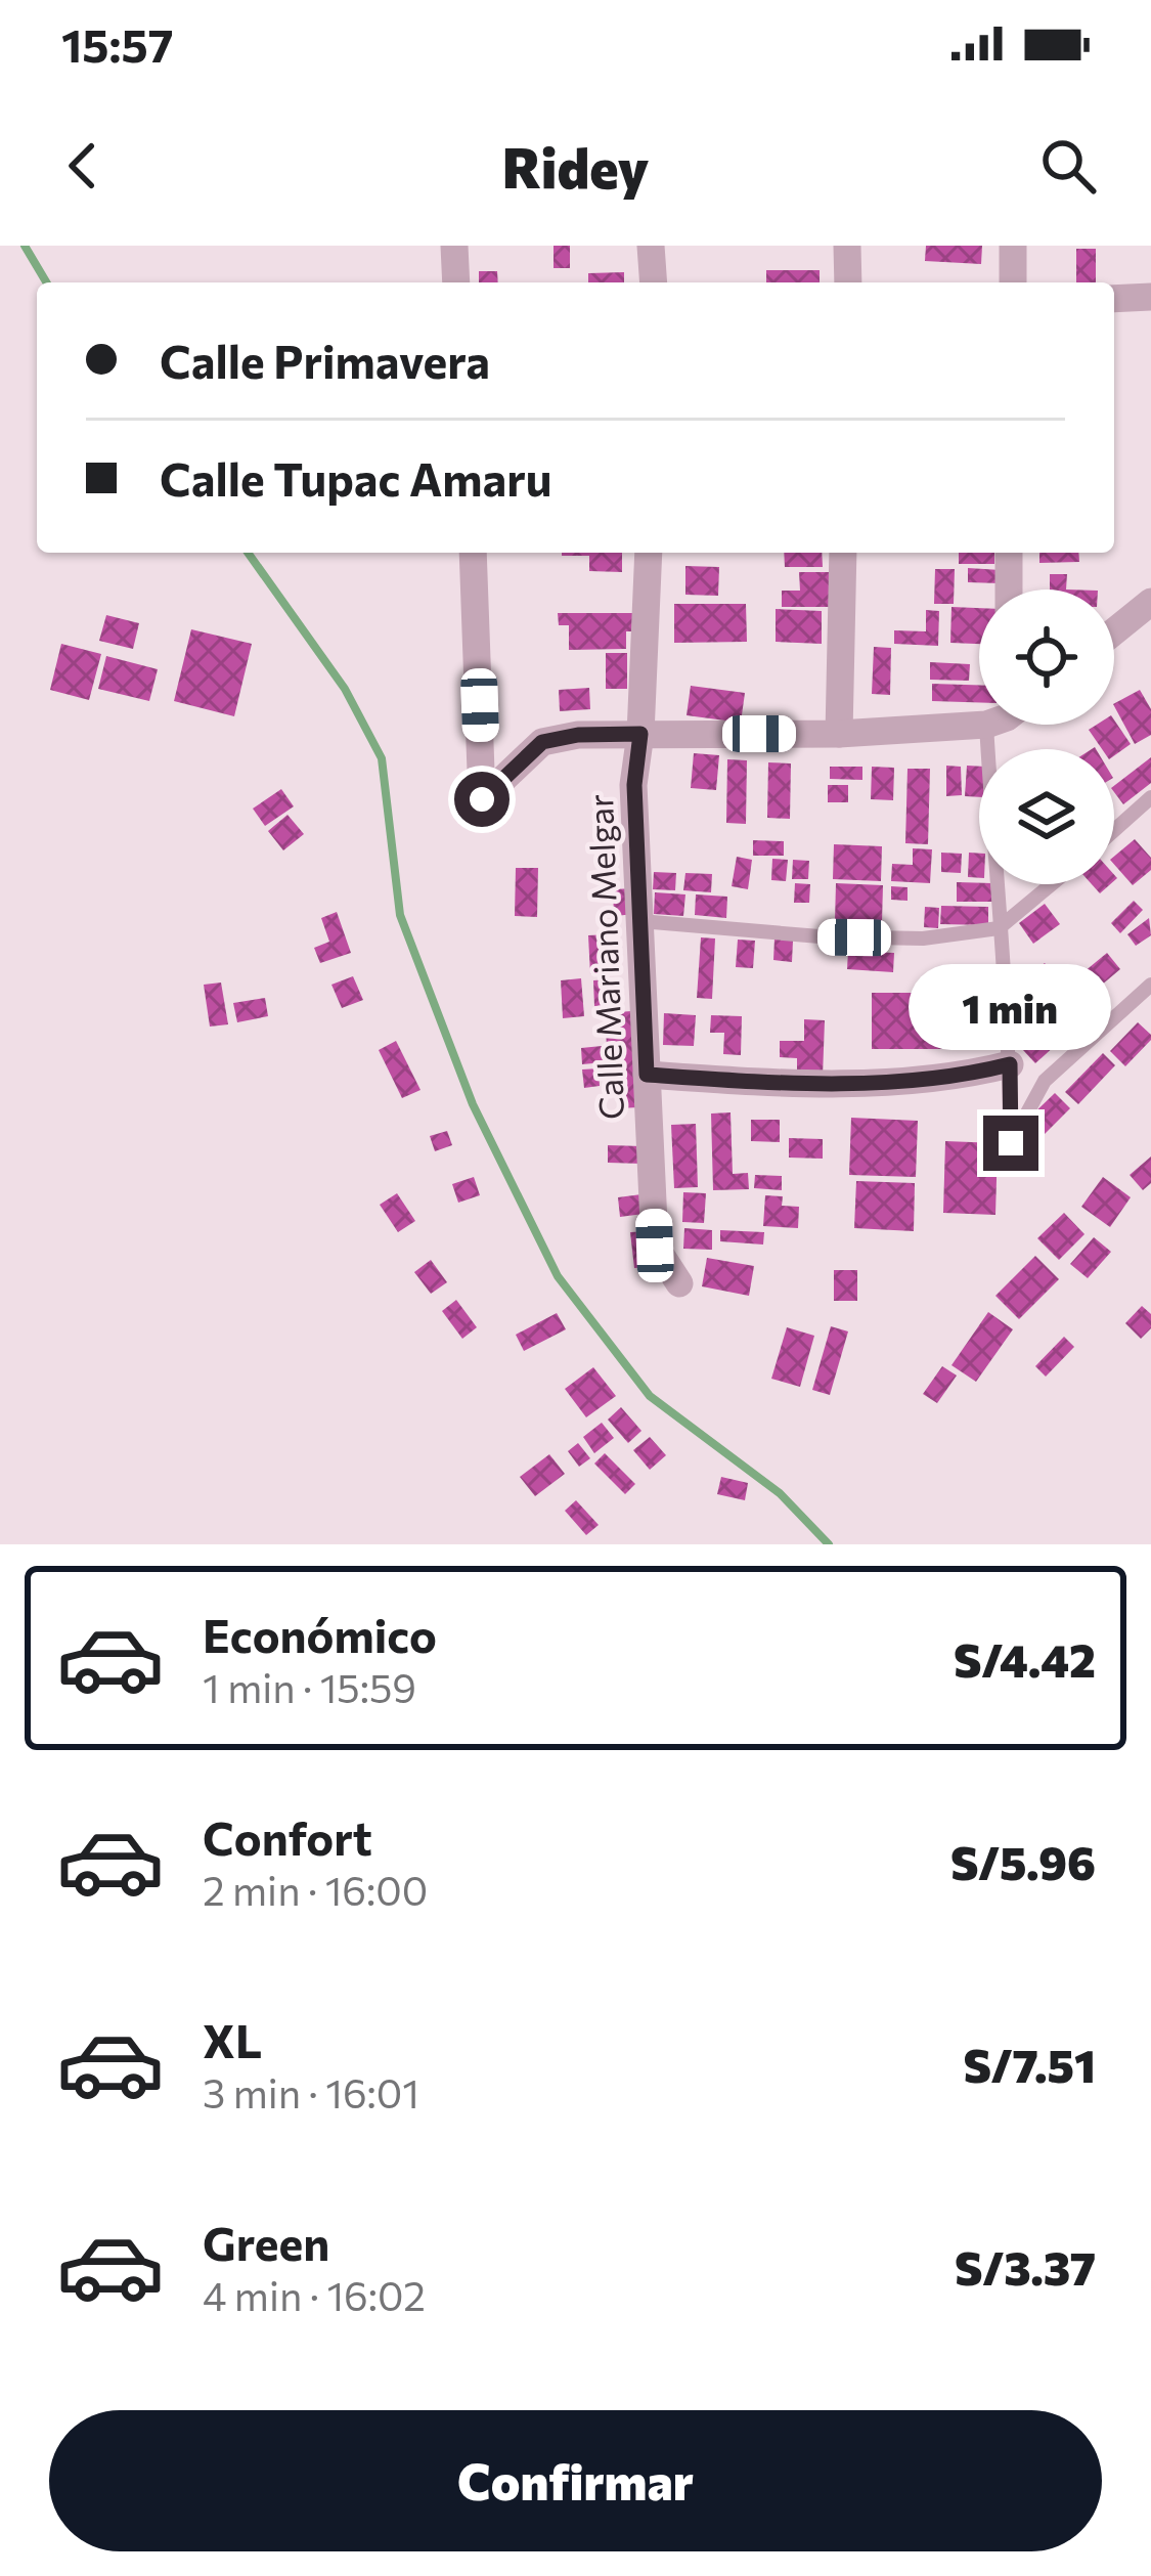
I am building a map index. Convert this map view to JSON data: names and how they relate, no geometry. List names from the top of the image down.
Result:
{
  "streets": {
    "street": ["Calle Mariano Melgar"]
  },
  "page": {
    "status": "15:57",
    "header": "Ridey",
    "banner": ["Calle Primavera", "Calle Tupac Amaru"],
    "bubble": "1 min",
    "list": [
      {
        "name": "Económico",
        "note": "1 min · 15:59",
        "value": "S/4.42"
      },
      {
        "name": "Confort",
        "note": "2 min · 16:00",
        "value": "S/5.96"
      },
      {
        "name": "XL",
        "note": "3 min · 16:01",
        "value": "S/7.51"
      },
      {
        "name": "Green",
        "note": "4 min · 16:02",
        "value": "S/3.37"
      }
    ],
    "buttons": "Confirmar"
  }
}
